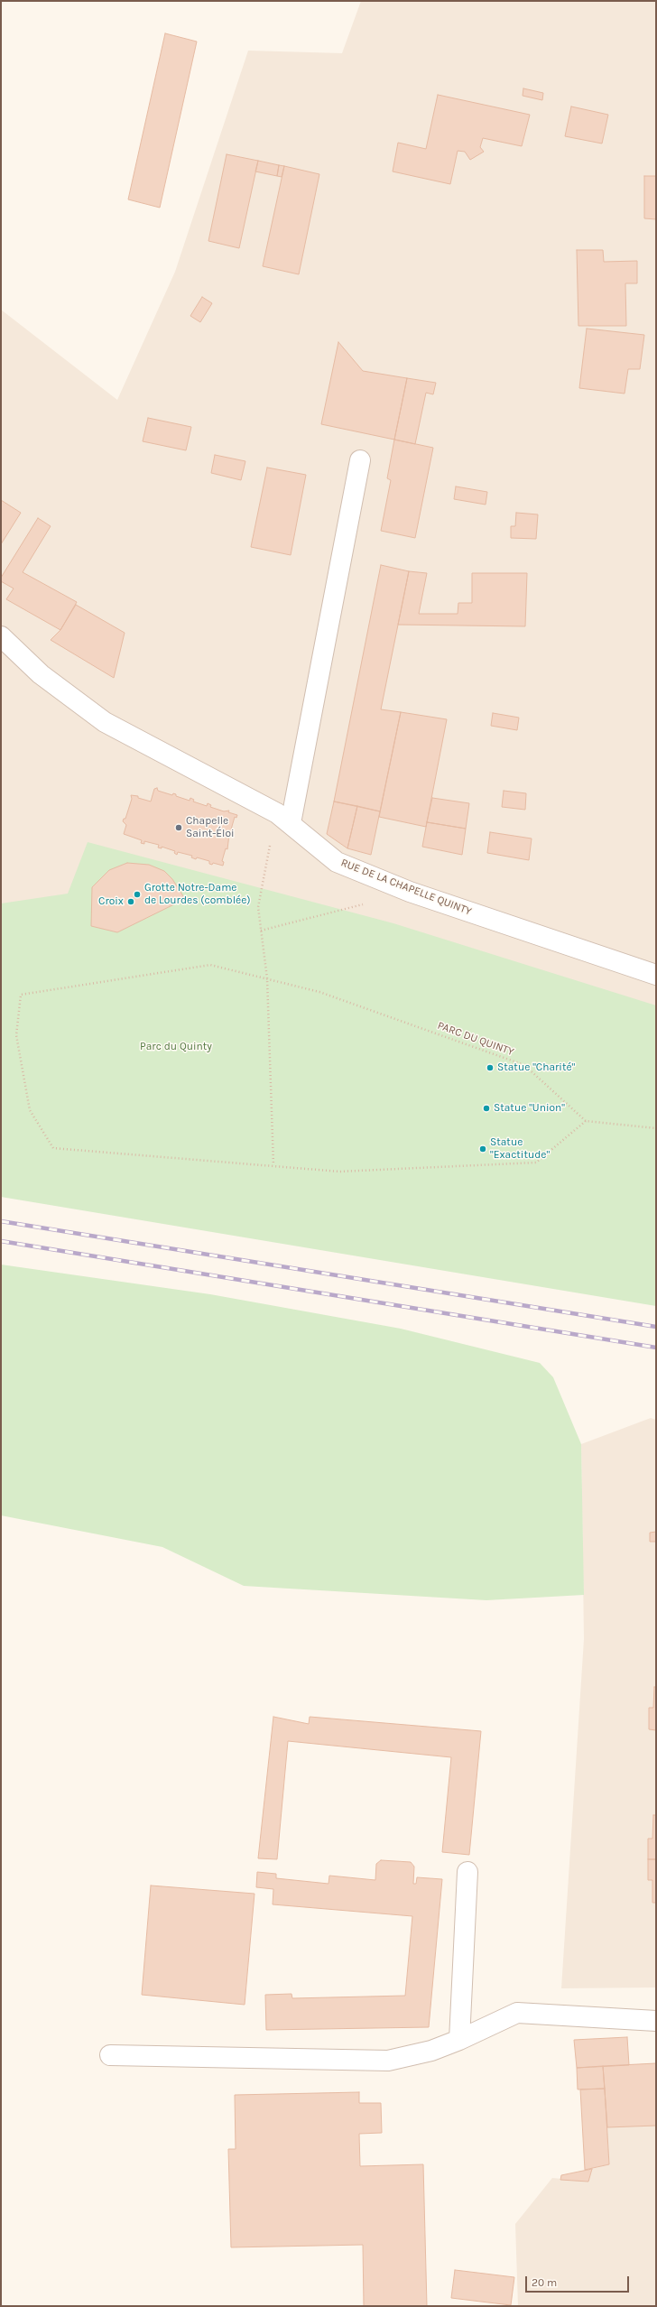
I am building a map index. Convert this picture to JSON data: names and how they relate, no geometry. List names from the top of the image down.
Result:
{
  "streets": {
    "street": ["RUE DE LA CHAPELLE QUINTY"],
    "path": ["PARC DU QUINTY"]
  },
  "parks": ["Parc du Quinty"],
  "places": [
    "Chapelle Saint-Éloi",
    "Grotte Notre-Dame de Lourdes (comblée)",
    "Croix",
    "Statue \"Charité\"",
    "Statue \"Union\"",
    "Statue \"Exactitude\""
  ],
  "scale_bar": "20 m"
}
